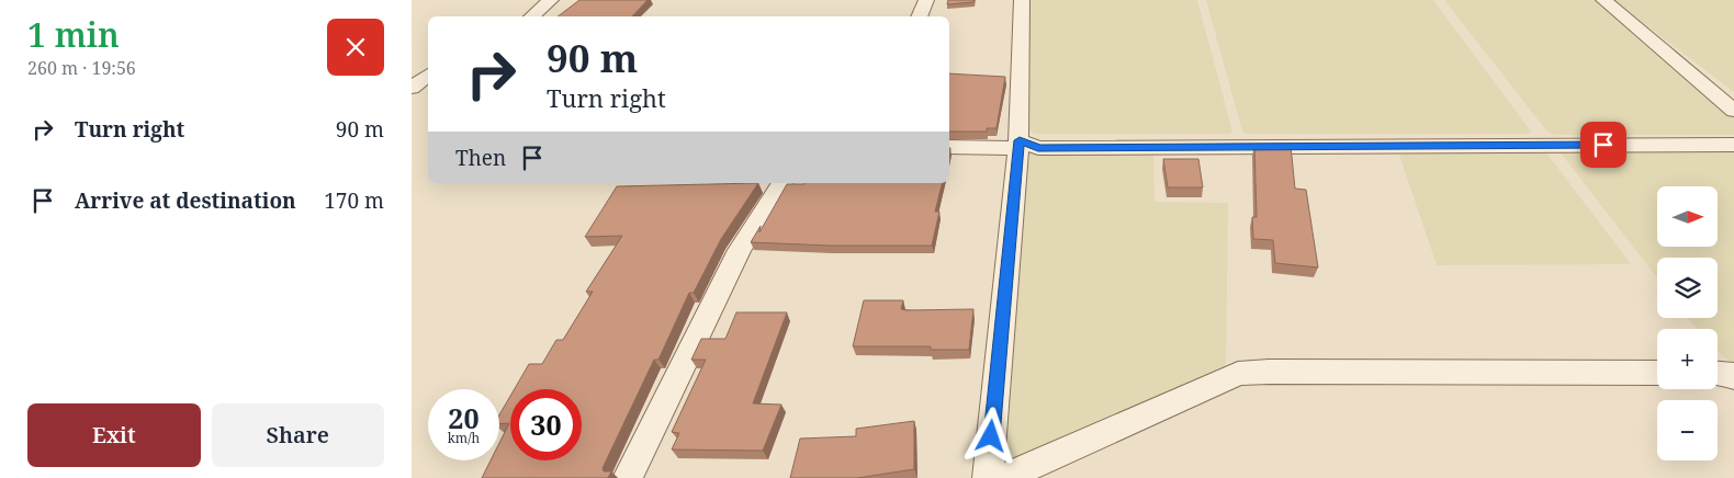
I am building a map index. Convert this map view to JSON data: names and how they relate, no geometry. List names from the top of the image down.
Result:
{
  "north": "right",
  "page": {
    "heading": ["1 min", "260 m · 19:56"],
    "turn": ["90 m", "Turn right"],
    "list": [
      {
        "name": "Turn right",
        "value": "90 m"
      },
      {
        "name": "Arrive at destination",
        "value": "170 m"
      }
    ],
    "then": "Then",
    "map_buttons": ["+", "−"],
    "speed": "20 km/h",
    "limit": "30",
    "buttons": ["Exit", "Share"]
  }
}
